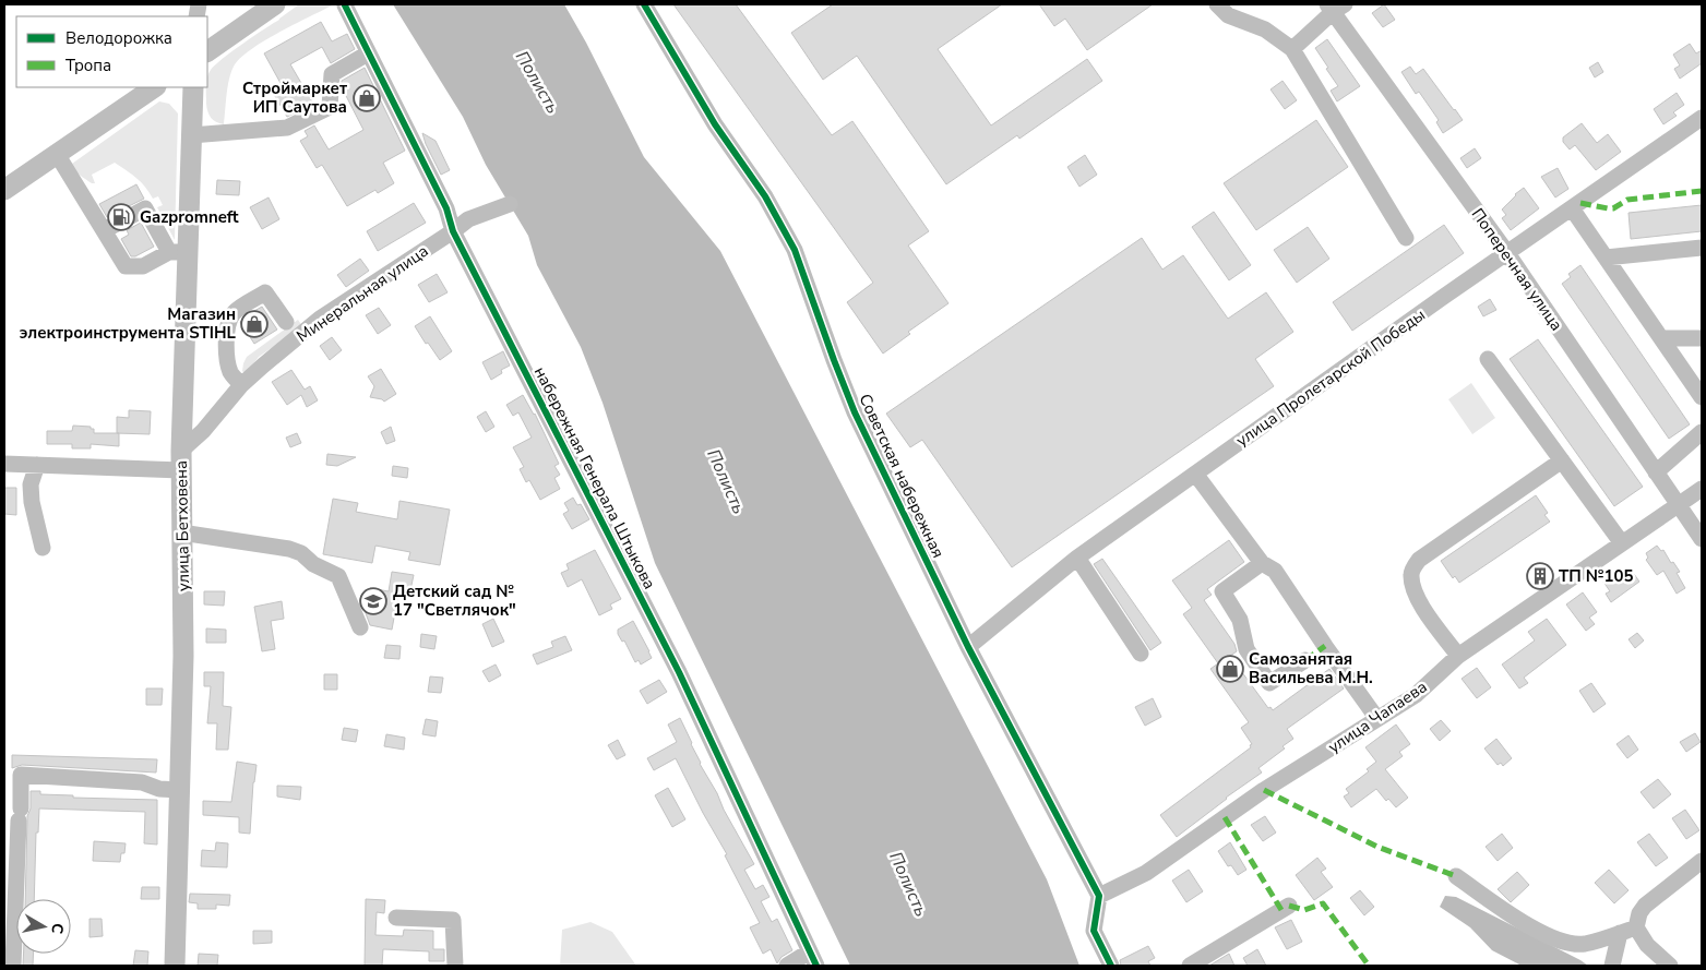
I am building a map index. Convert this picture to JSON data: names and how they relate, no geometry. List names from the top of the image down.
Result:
{
  "streets": {
    "main road": ["улица Бетховена"],
    "street": [
      "Поперечная улица",
      "Минеральная улица",
      "улица Пролетарской Победы",
      "Советская набережная",
      "набережная Генерала Штыкова",
      "улица Чапаева"
    ]
  },
  "crossings": [
    ["Поперечная улица", "улица Пролетарской Победы"],
    ["Поперечная улица", "улица Чапаева"],
    ["Минеральная улица", "набережная Генерала Штыкова"],
    ["Минеральная улица", "улица Бетховена"],
    ["улица Пролетарской Победы", "Советская набережная"],
    ["Советская набережная", "улица Чапаева"]
  ],
  "water": ["Полисть"],
  "places": {
    "shop": ["Строймаркет ИП Саутова", "Магазин электроинструмента STIHL", "Самозанятая Васильева М.Н."],
    "fuel station": ["Gazpromneft"],
    "building": ["ТП №105"],
    "school or university": ["Детский сад № 17 \"Светлячок\""]
  },
  "legend": ["Велодорожка", "Тропа"],
  "north": "right"
}
